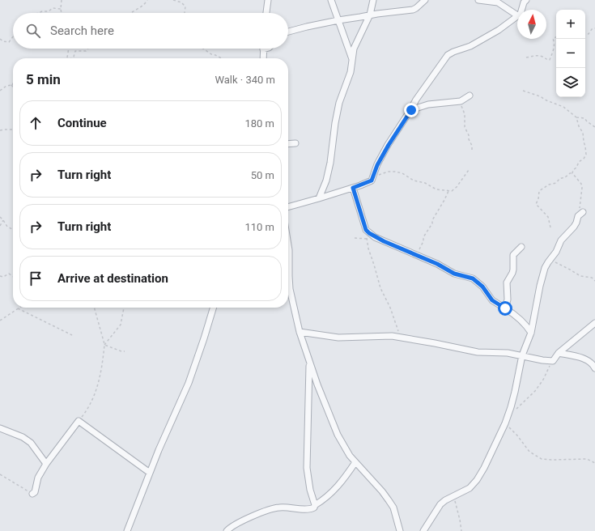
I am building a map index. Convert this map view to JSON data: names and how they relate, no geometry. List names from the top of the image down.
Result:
{
  "north": "top",
  "page": {
    "map_buttons": ["+", "−"],
    "search": "Search here",
    "heading": ["5 min", "Walk · 340 m"],
    "list": [
      ["Continue", "180 m"],
      ["Turn right", "50 m"],
      ["Turn right", "110 m"],
      "Arrive at destination"
    ]
  }
}
